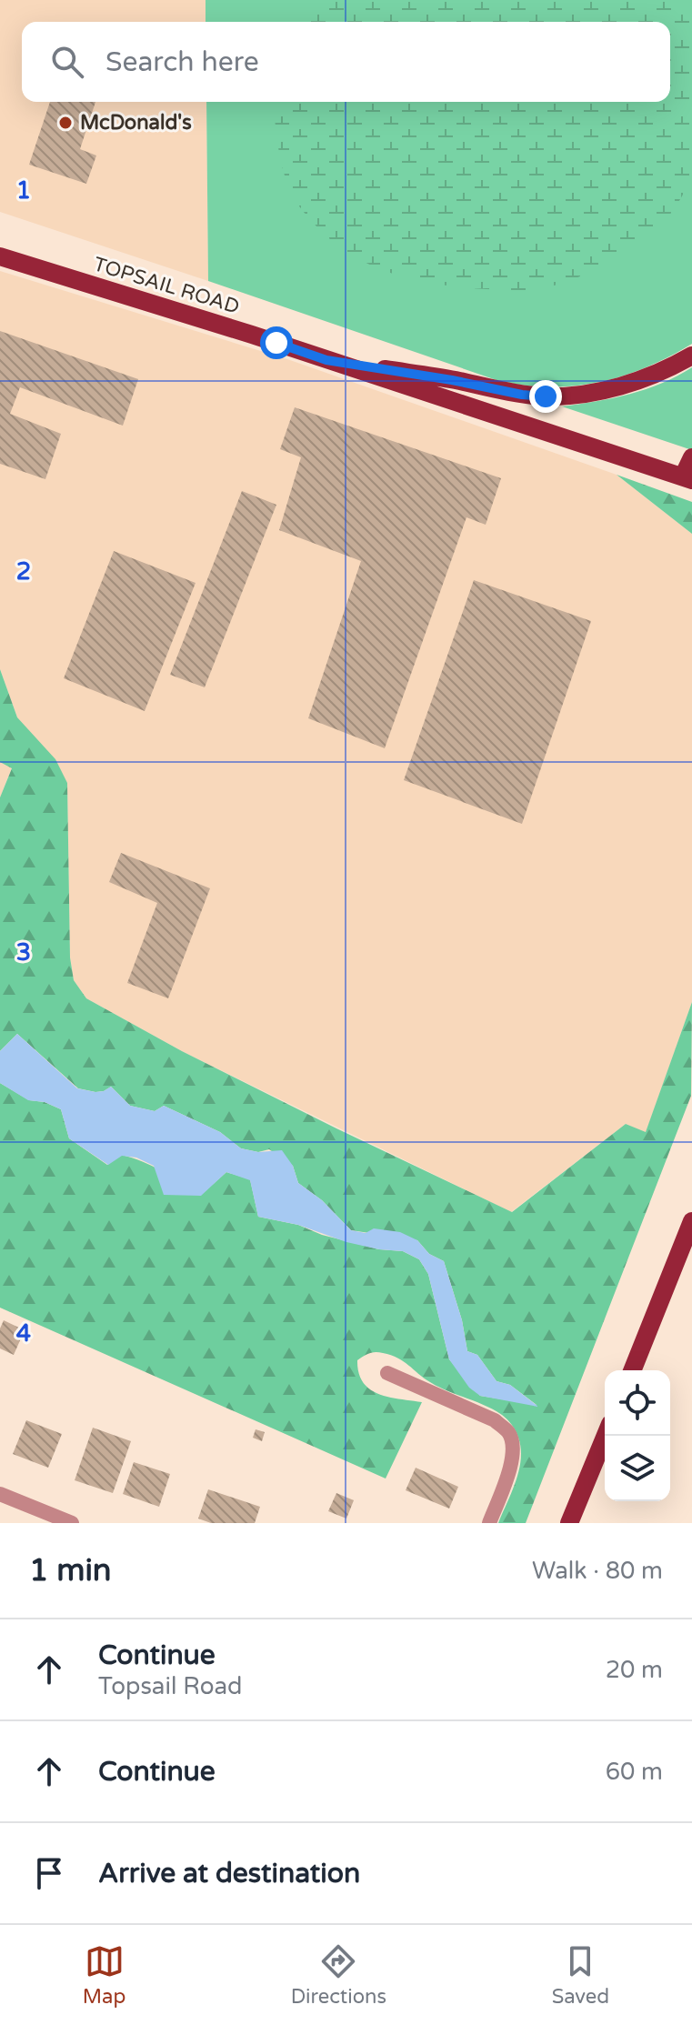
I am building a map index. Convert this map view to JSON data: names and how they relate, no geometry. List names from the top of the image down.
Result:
{
  "streets": {
    "main road": ["TOPSAIL ROAD"]
  },
  "places": ["McDonald's"],
  "page": {
    "search": "Search here",
    "heading": ["1 min", "Walk · 80 m"],
    "list": [
      ["Continue", "Topsail Road", "20 m"],
      ["Continue", "60 m"],
      "Arrive at destination"
    ],
    "nav": ["Map", "Directions", "Saved"]
  },
  "grid": {
    "rows": [
      "1",
      "2",
      "3",
      "4"
    ]
  }
}
